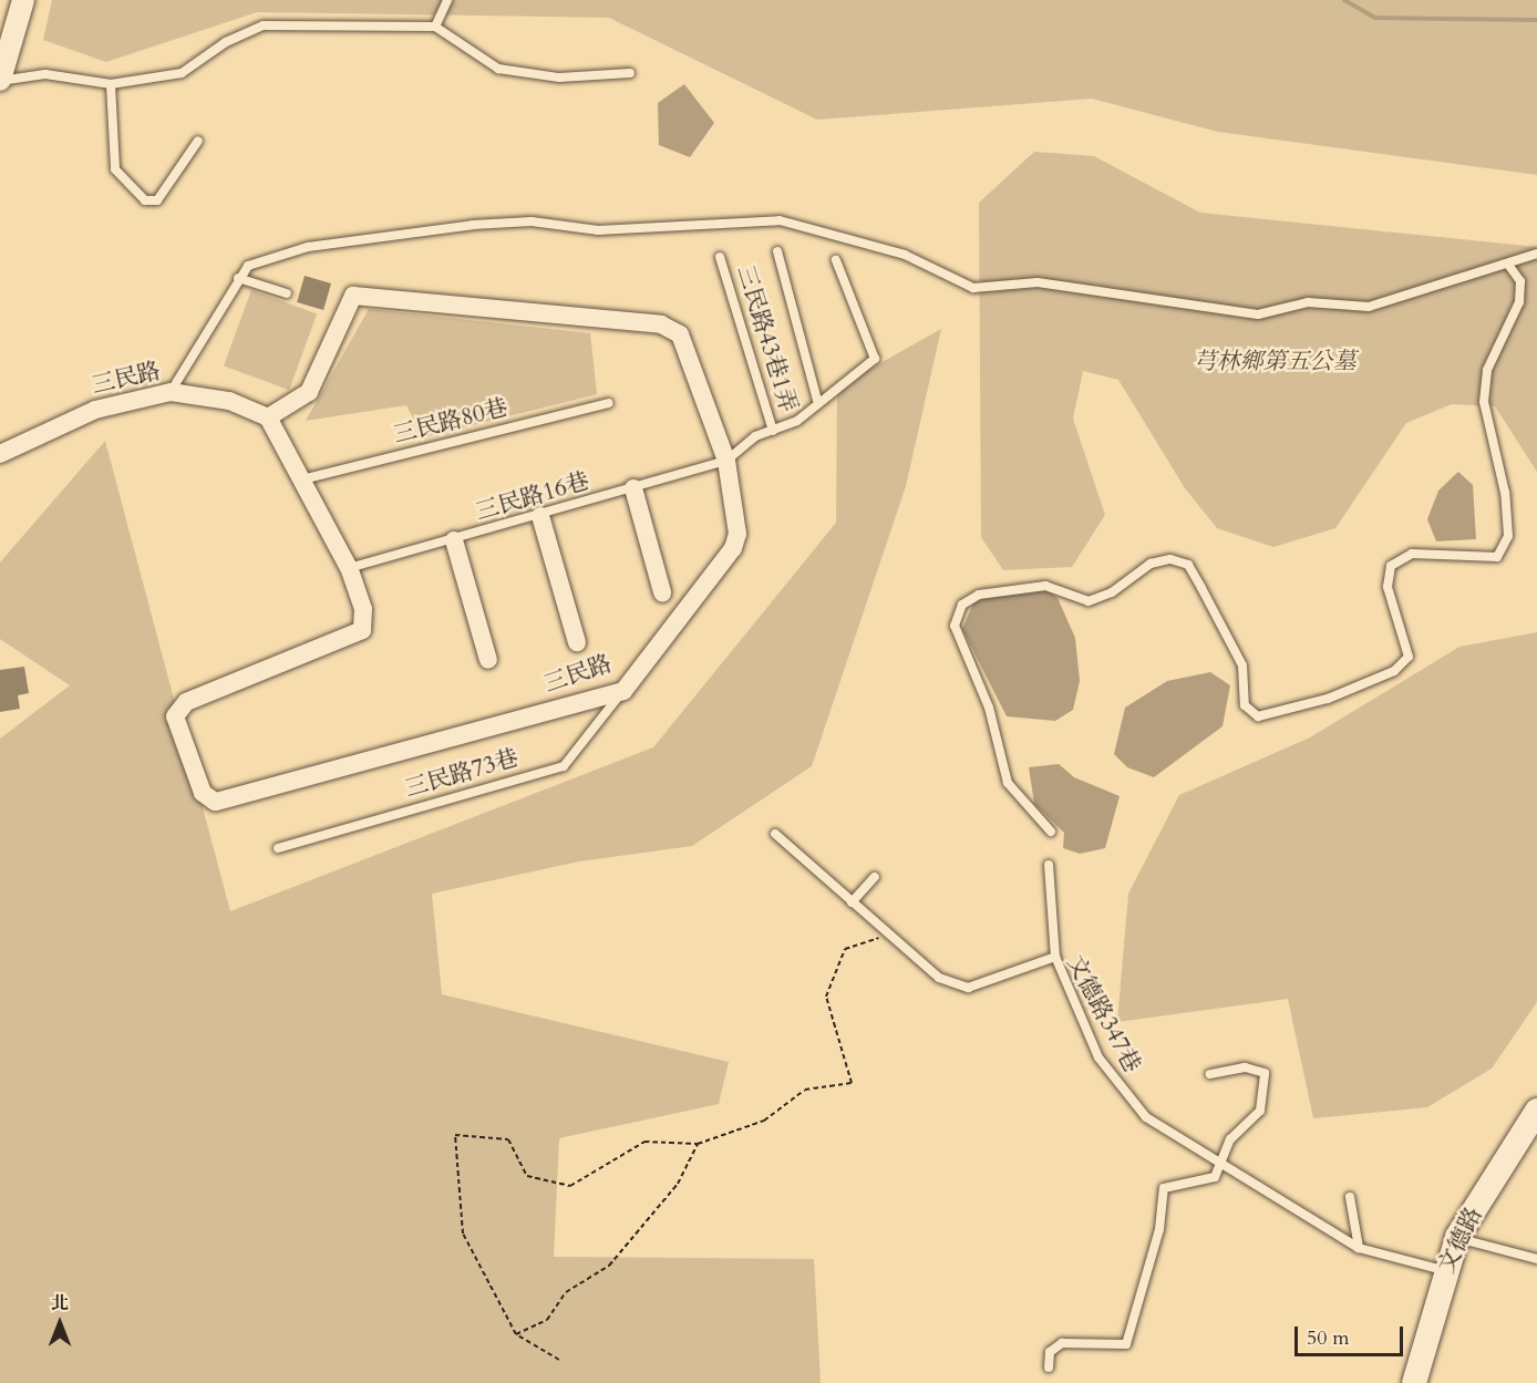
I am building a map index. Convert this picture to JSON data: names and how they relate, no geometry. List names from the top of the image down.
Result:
{
  "streets": {
    "main road": ["文德路"],
    "street": ["三民路"],
    "lane": [
      "三民路43巷1弄",
      "三民路80巷",
      "三民路16巷",
      "三民路73巷",
      "文德路347巷"
    ]
  },
  "crossings": [
    ["三民路", "三民路80巷"],
    ["三民路", "三民路16巷"],
    ["三民路", "三民路73巷"],
    ["文德路347巷", "文德路"]
  ],
  "parks": ["芎林鄉第五公墓"],
  "scale_bar": "50 m",
  "north": "top"
}
